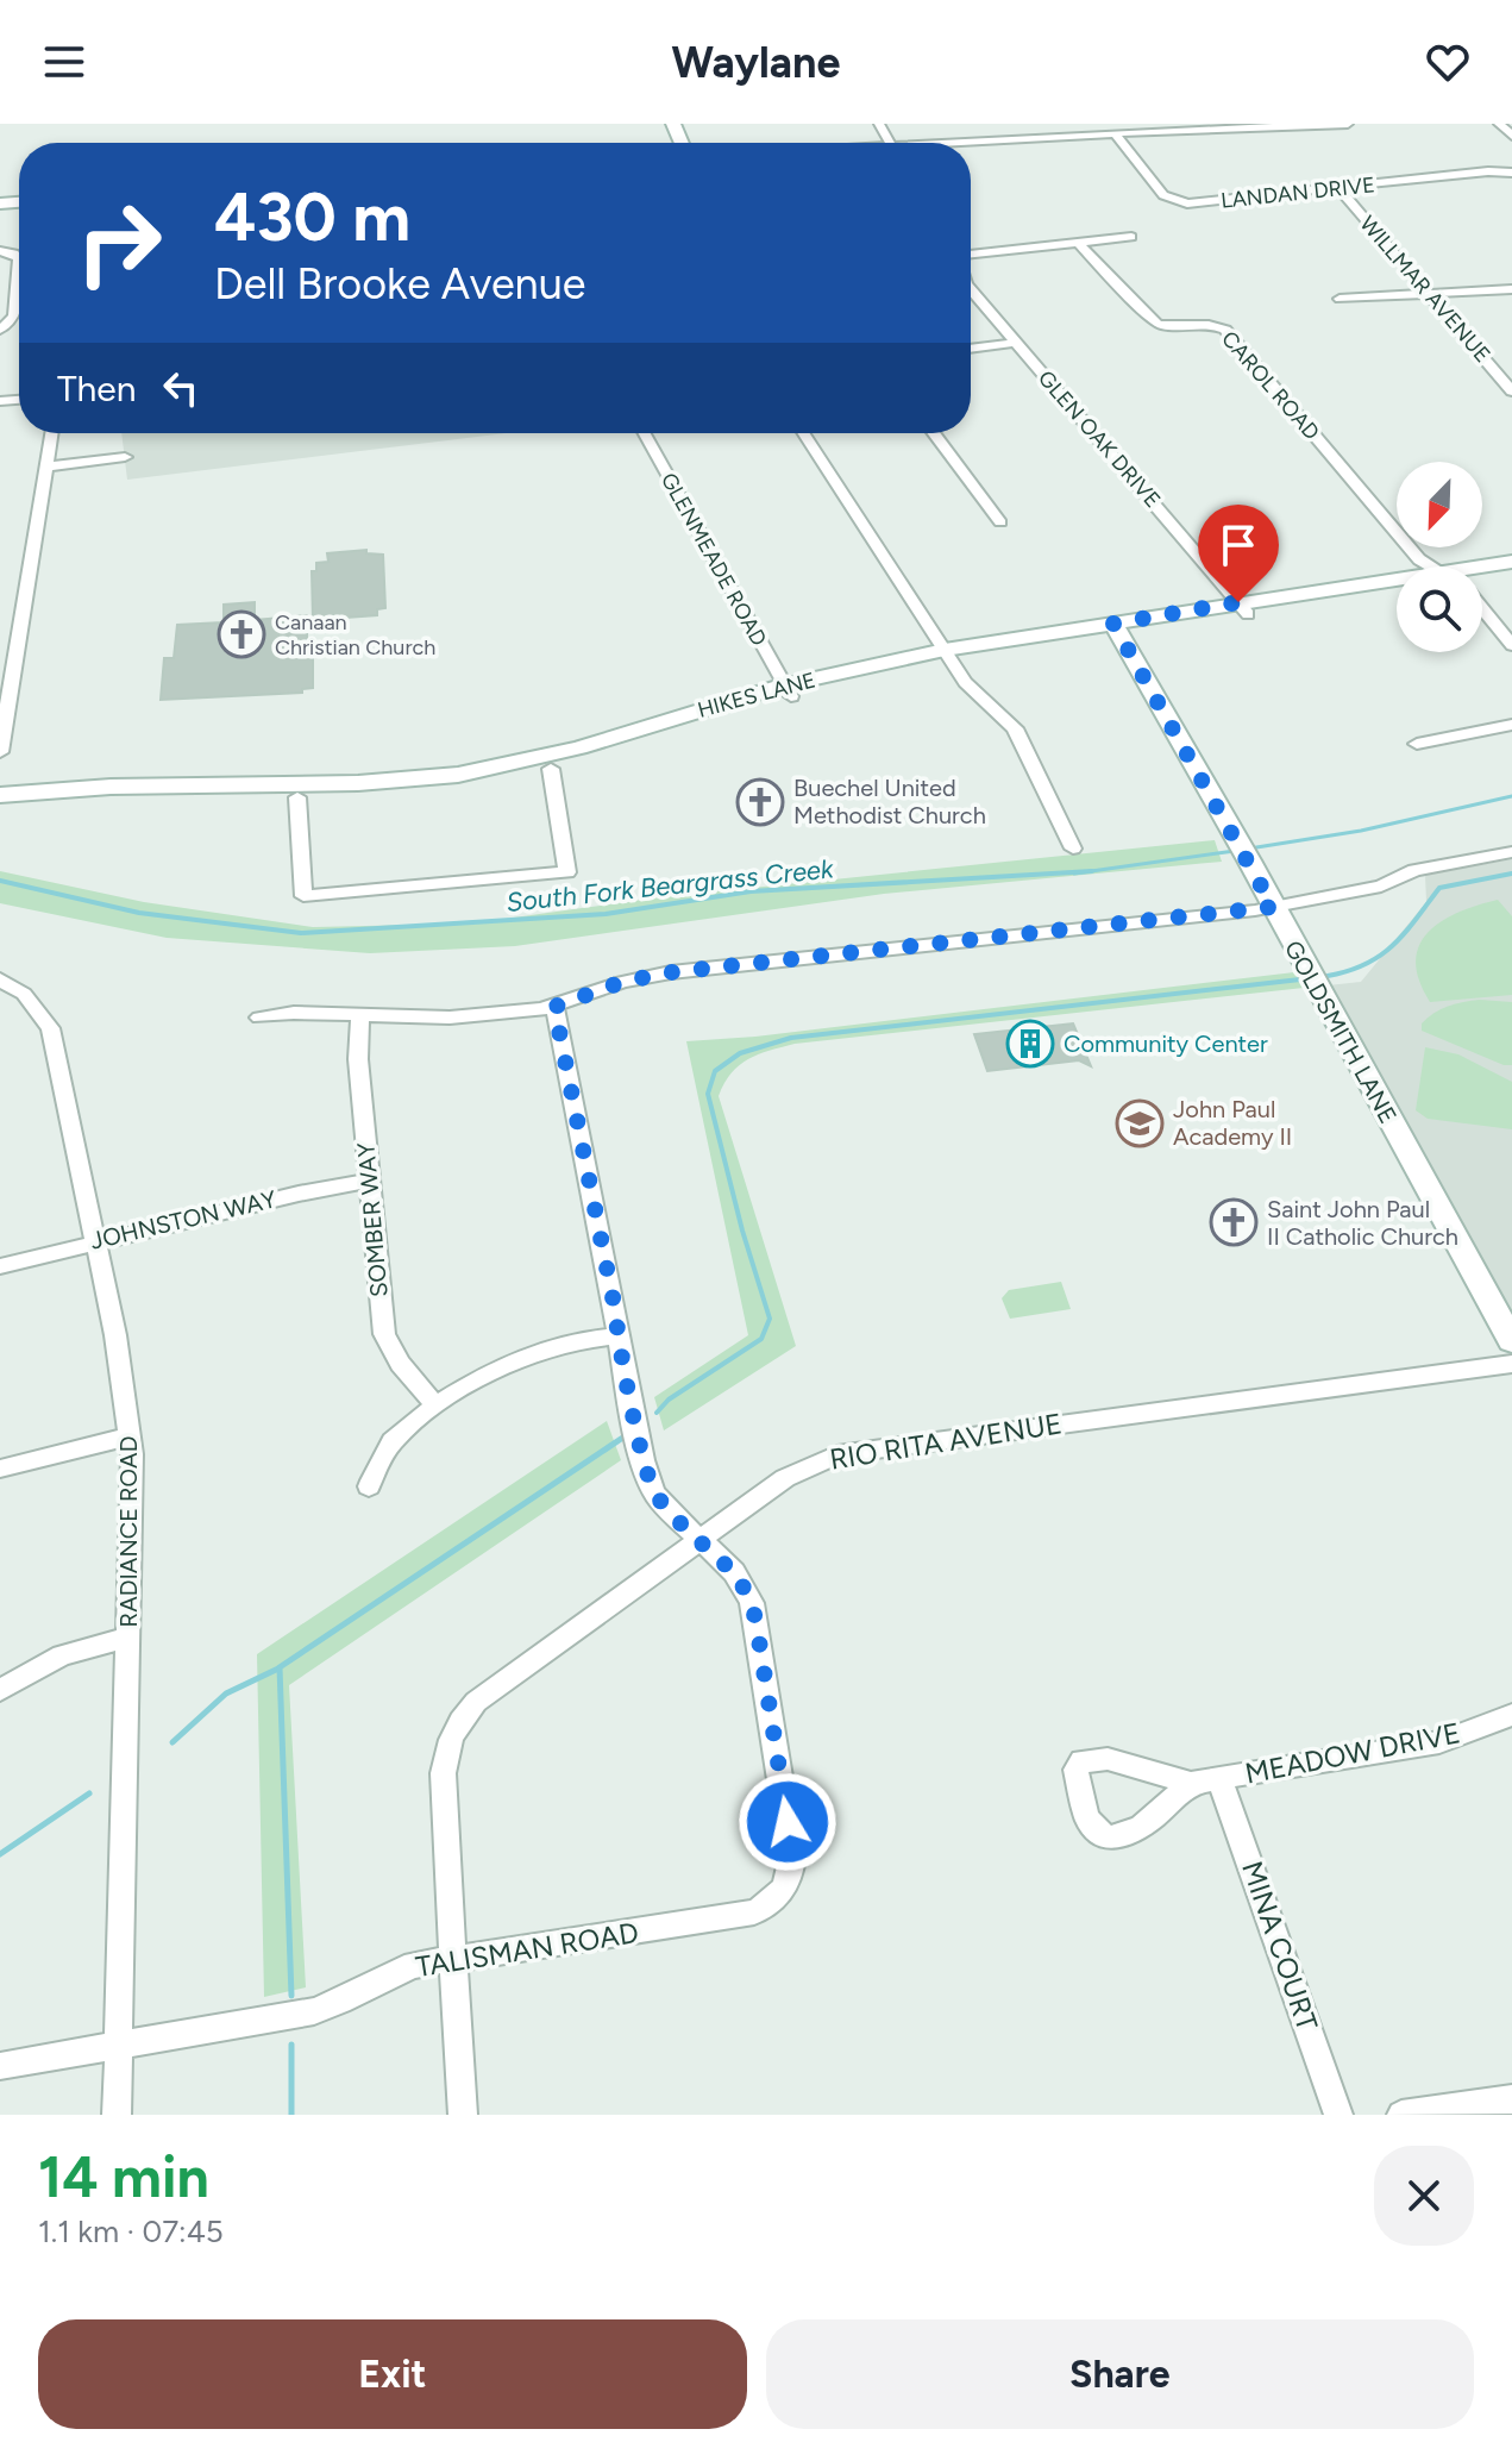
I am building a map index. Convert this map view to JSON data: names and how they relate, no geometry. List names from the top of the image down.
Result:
{
  "streets": {
    "main road": ["HIKES LANE", "GOLDSMITH LANE"],
    "street": [
      "LANDAN DRIVE",
      "WILLMAR AVENUE",
      "CAROL ROAD",
      "GLEN OAK DRIVE",
      "GLENMEADE ROAD",
      "JOHNSTON WAY",
      "SOMBER WAY",
      "RIO RITA AVENUE",
      "RADIANCE ROAD",
      "MEADOW DRIVE",
      "MINA COURT",
      "TALISMAN ROAD"
    ]
  },
  "crossings": [
    ["LANDAN DRIVE", "WILLMAR AVENUE"],
    ["GLEN OAK DRIVE", "HIKES LANE"],
    ["GLENMEADE ROAD", "HIKES LANE"],
    ["HIKES LANE", "GOLDSMITH LANE"],
    ["JOHNSTON WAY", "SOMBER WAY"],
    ["JOHNSTON WAY", "RADIANCE ROAD"],
    ["RIO RITA AVENUE", "TALISMAN ROAD"],
    ["RADIANCE ROAD", "TALISMAN ROAD"],
    ["MEADOW DRIVE", "MINA COURT"]
  ],
  "water": ["South Fork Beargrass Creek"],
  "places": {
    "church": ["Canaan Christian Church", "Buechel United Methodist Church", "Saint John Paul II Catholic Church"],
    "building": ["Community Center"],
    "school or university": ["John Paul Academy II"]
  },
  "north": "bottom left",
  "page": {
    "header": "Waylane",
    "turn": ["430 m", "Dell Brooke Avenue"],
    "then": "Then",
    "heading": ["14 min", "1.1 km · 07:45"],
    "buttons": ["Exit", "Share"]
  }
}
